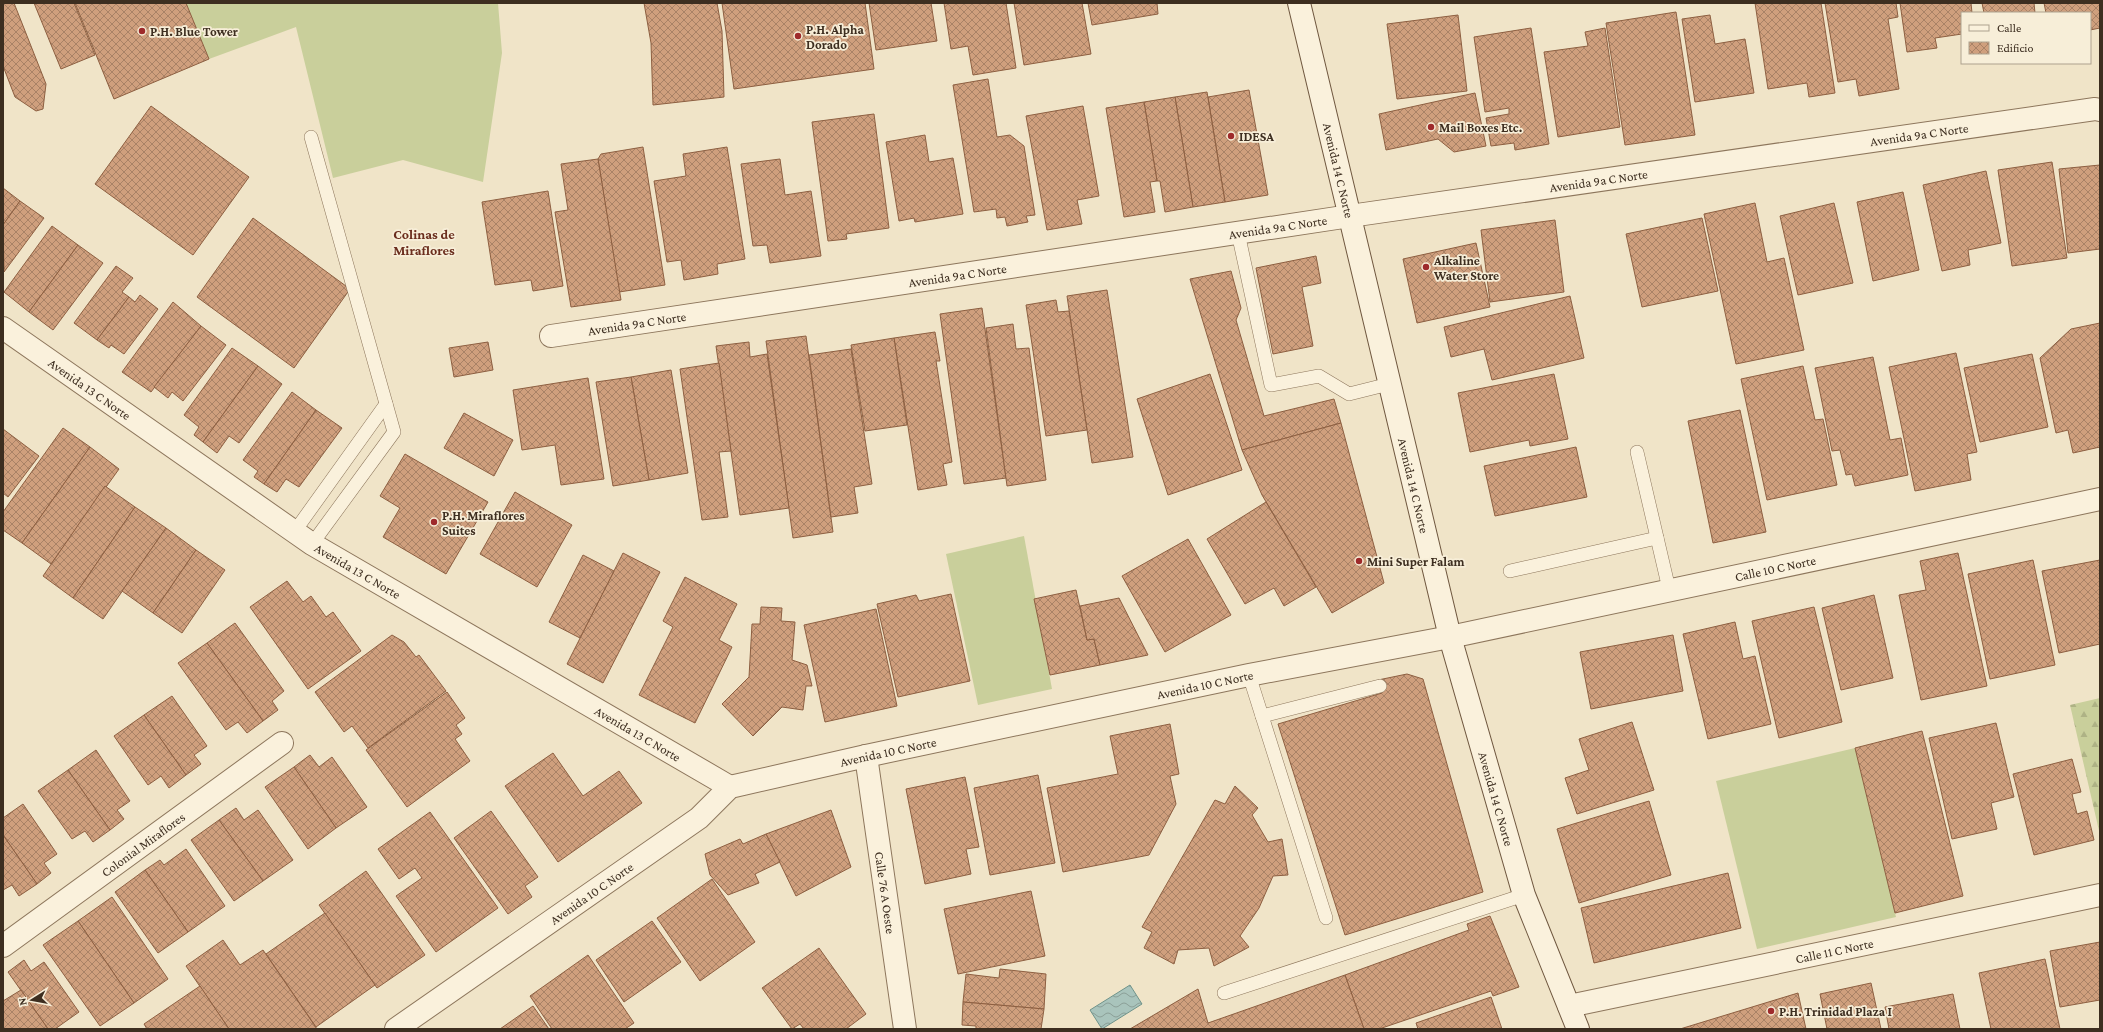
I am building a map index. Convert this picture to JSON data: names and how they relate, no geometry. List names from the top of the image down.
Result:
{
  "streets": {
    "street": [
      "Avenida 9a C Norte",
      "Avenida 14 C Norte",
      "Avenida 13 C Norte",
      "Calle 10 C Norte",
      "Avenida 10 C Norte",
      "Colonial Miraflores",
      "Calle 76 A Oeste",
      "Calle 11 C Norte"
    ]
  },
  "crossings": [
    ["Avenida 9a C Norte", "Avenida 14 C Norte"],
    ["Avenida 14 C Norte", "Calle 10 C Norte"],
    ["Avenida 14 C Norte", "Avenida 10 C Norte"],
    ["Avenida 14 C Norte", "Calle 11 C Norte"],
    ["Avenida 13 C Norte", "Avenida 10 C Norte"],
    ["Calle 10 C Norte", "Avenida 10 C Norte"],
    ["Avenida 10 C Norte", "Calle 76 A Oeste"]
  ],
  "districts": ["Colinas de Miraflores"],
  "places": [
    "P.H. Blue Tower",
    "P.H. Alpha Dorado",
    "Mail Boxes Etc.",
    "IDESA",
    "Alkaline Water Store",
    "P.H. Miraflores Suites",
    "Mini Super Falam",
    "P.H. Trinidad Plaza I"
  ],
  "legend": ["Calle", "Edificio"],
  "north": "left"
}
